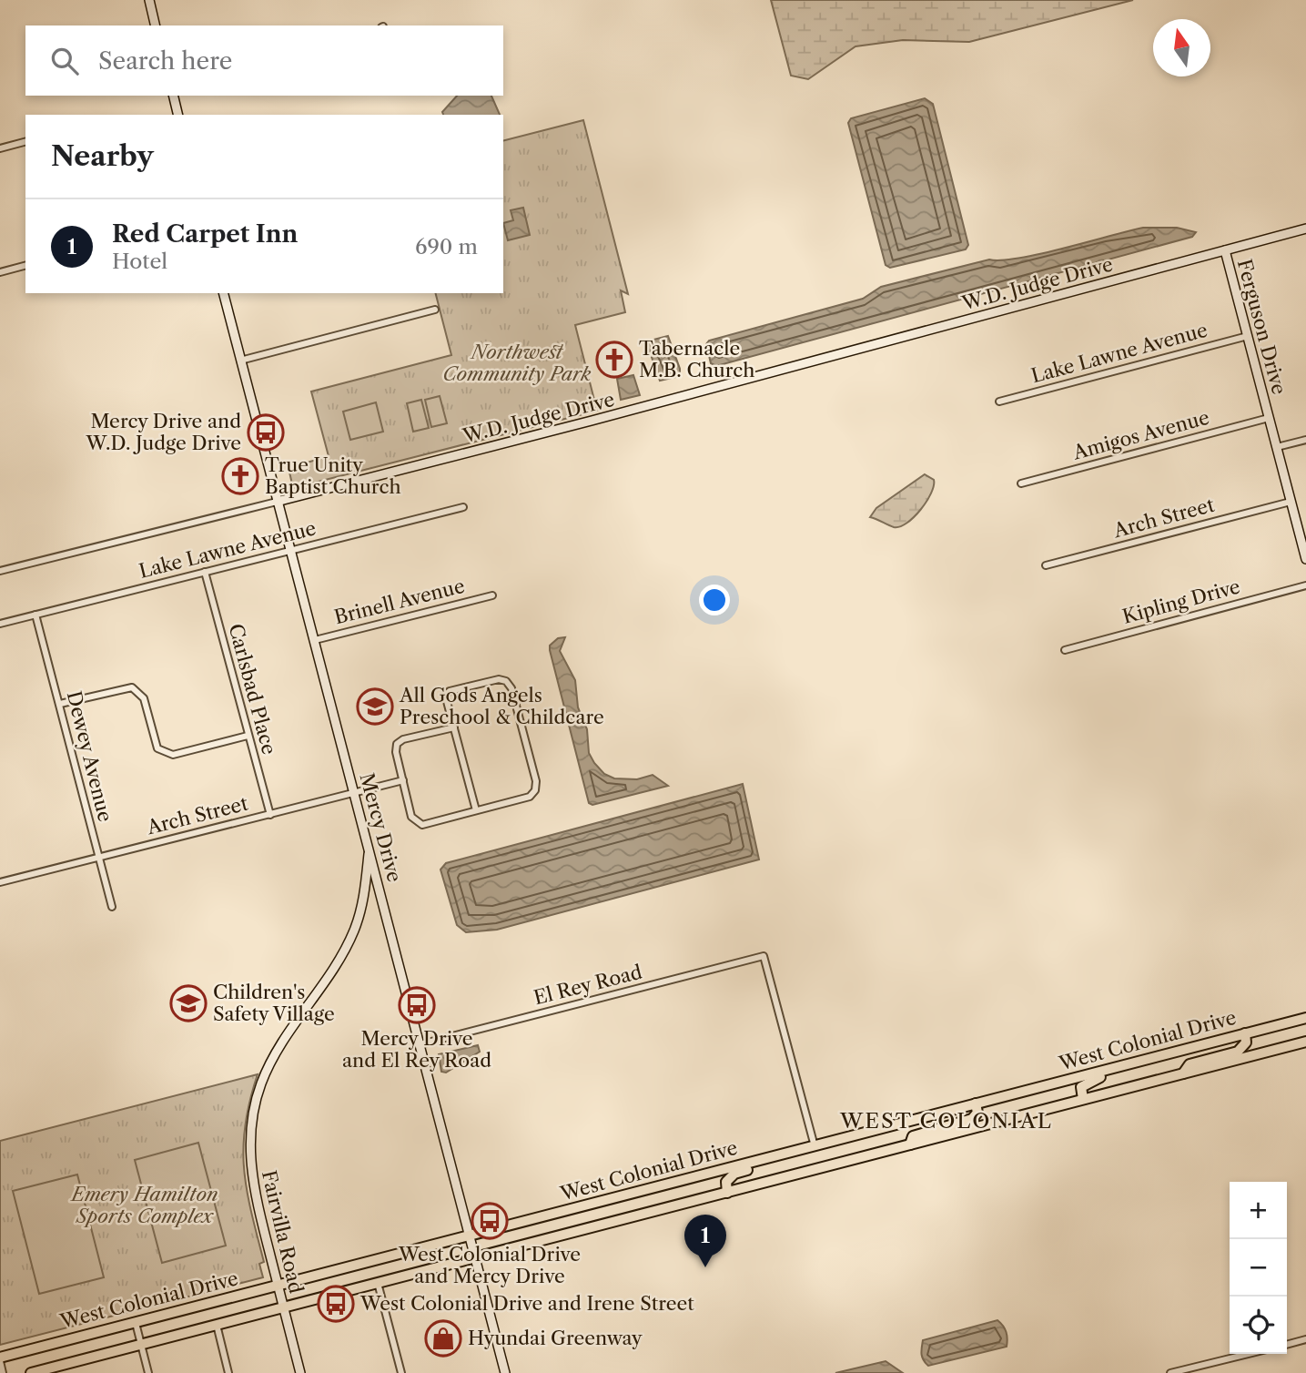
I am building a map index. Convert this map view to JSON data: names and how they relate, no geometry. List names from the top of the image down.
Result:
{
  "streets": {
    "highway": ["West Colonial Drive"],
    "street": [
      "W.D. Judge Drive",
      "Ferguson Drive",
      "Lake Lawne Avenue",
      "Amigos Avenue",
      "Arch Street",
      "Brinell Avenue",
      "Kipling Drive",
      "Carlsbad Place",
      "Dewey Avenue",
      "Mercy Drive",
      "El Rey Road",
      "Fairvilla Road"
    ]
  },
  "crossings": [
    ["W.D. Judge Drive", "Ferguson Drive"],
    ["W.D. Judge Drive", "Mercy Drive"],
    ["Ferguson Drive", "Lake Lawne Avenue"],
    ["Ferguson Drive", "Amigos Avenue"],
    ["Ferguson Drive", "Arch Street"],
    ["Lake Lawne Avenue", "Carlsbad Place"],
    ["Lake Lawne Avenue", "Dewey Avenue"],
    ["Lake Lawne Avenue", "Mercy Drive"],
    ["Arch Street", "Carlsbad Place"],
    ["Arch Street", "Dewey Avenue"],
    ["Arch Street", "Mercy Drive"],
    ["Brinell Avenue", "Mercy Drive"],
    ["Mercy Drive", "El Rey Road"],
    ["Mercy Drive", "West Colonial Drive"],
    ["Mercy Drive", "Fairvilla Road"],
    ["El Rey Road", "West Colonial Drive"],
    ["West Colonial Drive", "Fairvilla Road"]
  ],
  "districts": ["WEST COLONIAL"],
  "parks": ["Northwest Community Park", "Emery Hamilton Sports Complex"],
  "places": {
    "church": ["Tabernacle M.B. Church", "True Unity Baptist Church"],
    "bus stop": [
      "Mercy Drive and W.D. Judge Drive",
      "Mercy Drive and El Rey Road",
      "West Colonial Drive and Mercy Drive",
      "West Colonial Drive and Irene Street"
    ],
    "school or university": ["All Gods Angels Preschool & Childcare", "Children's Safety Village"],
    "shop": ["Hyundai Greenway"]
  },
  "north": "top",
  "page": {
    "search": "Search here",
    "heading": "Nearby",
    "list": [
      {
        "mark": "1",
        "name": "Red Carpet Inn",
        "note": "Hotel",
        "value": "690 m"
      }
    ],
    "map_buttons": ["+", "−"],
    "pins": "1"
  }
}
